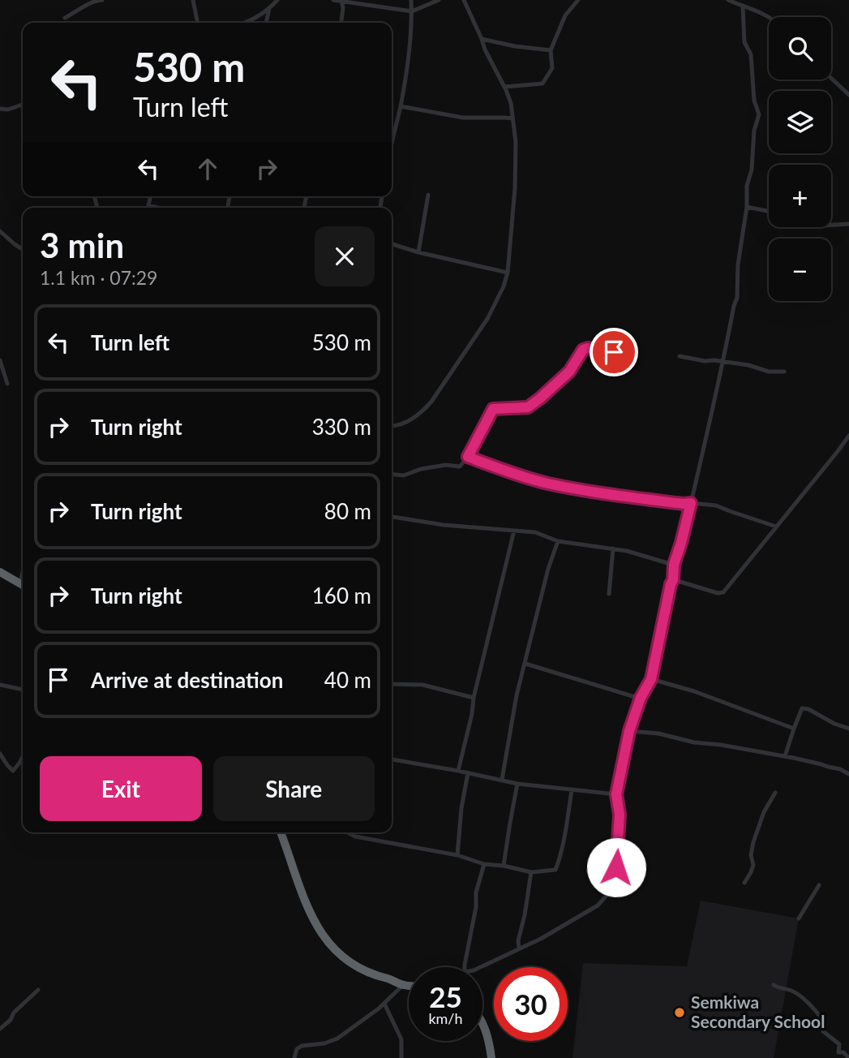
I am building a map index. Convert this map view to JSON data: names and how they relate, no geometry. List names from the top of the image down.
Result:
{
  "places": ["Semkiwa Secondary School"],
  "page": {
    "map_buttons": ["+", "−"],
    "turn": ["530 m", "Turn left"],
    "heading": ["3 min", "1.1 km · 07:29"],
    "list": [
      {
        "name": "Turn left",
        "value": "530 m"
      },
      {
        "name": "Turn right",
        "value": "330 m"
      },
      {
        "name": "Turn right",
        "value": "80 m"
      },
      {
        "name": "Turn right",
        "value": "160 m"
      },
      {
        "name": "Arrive at destination",
        "value": "40 m"
      }
    ],
    "buttons": ["Exit", "Share"],
    "speed": "25 km/h",
    "limit": "30"
  }
}
